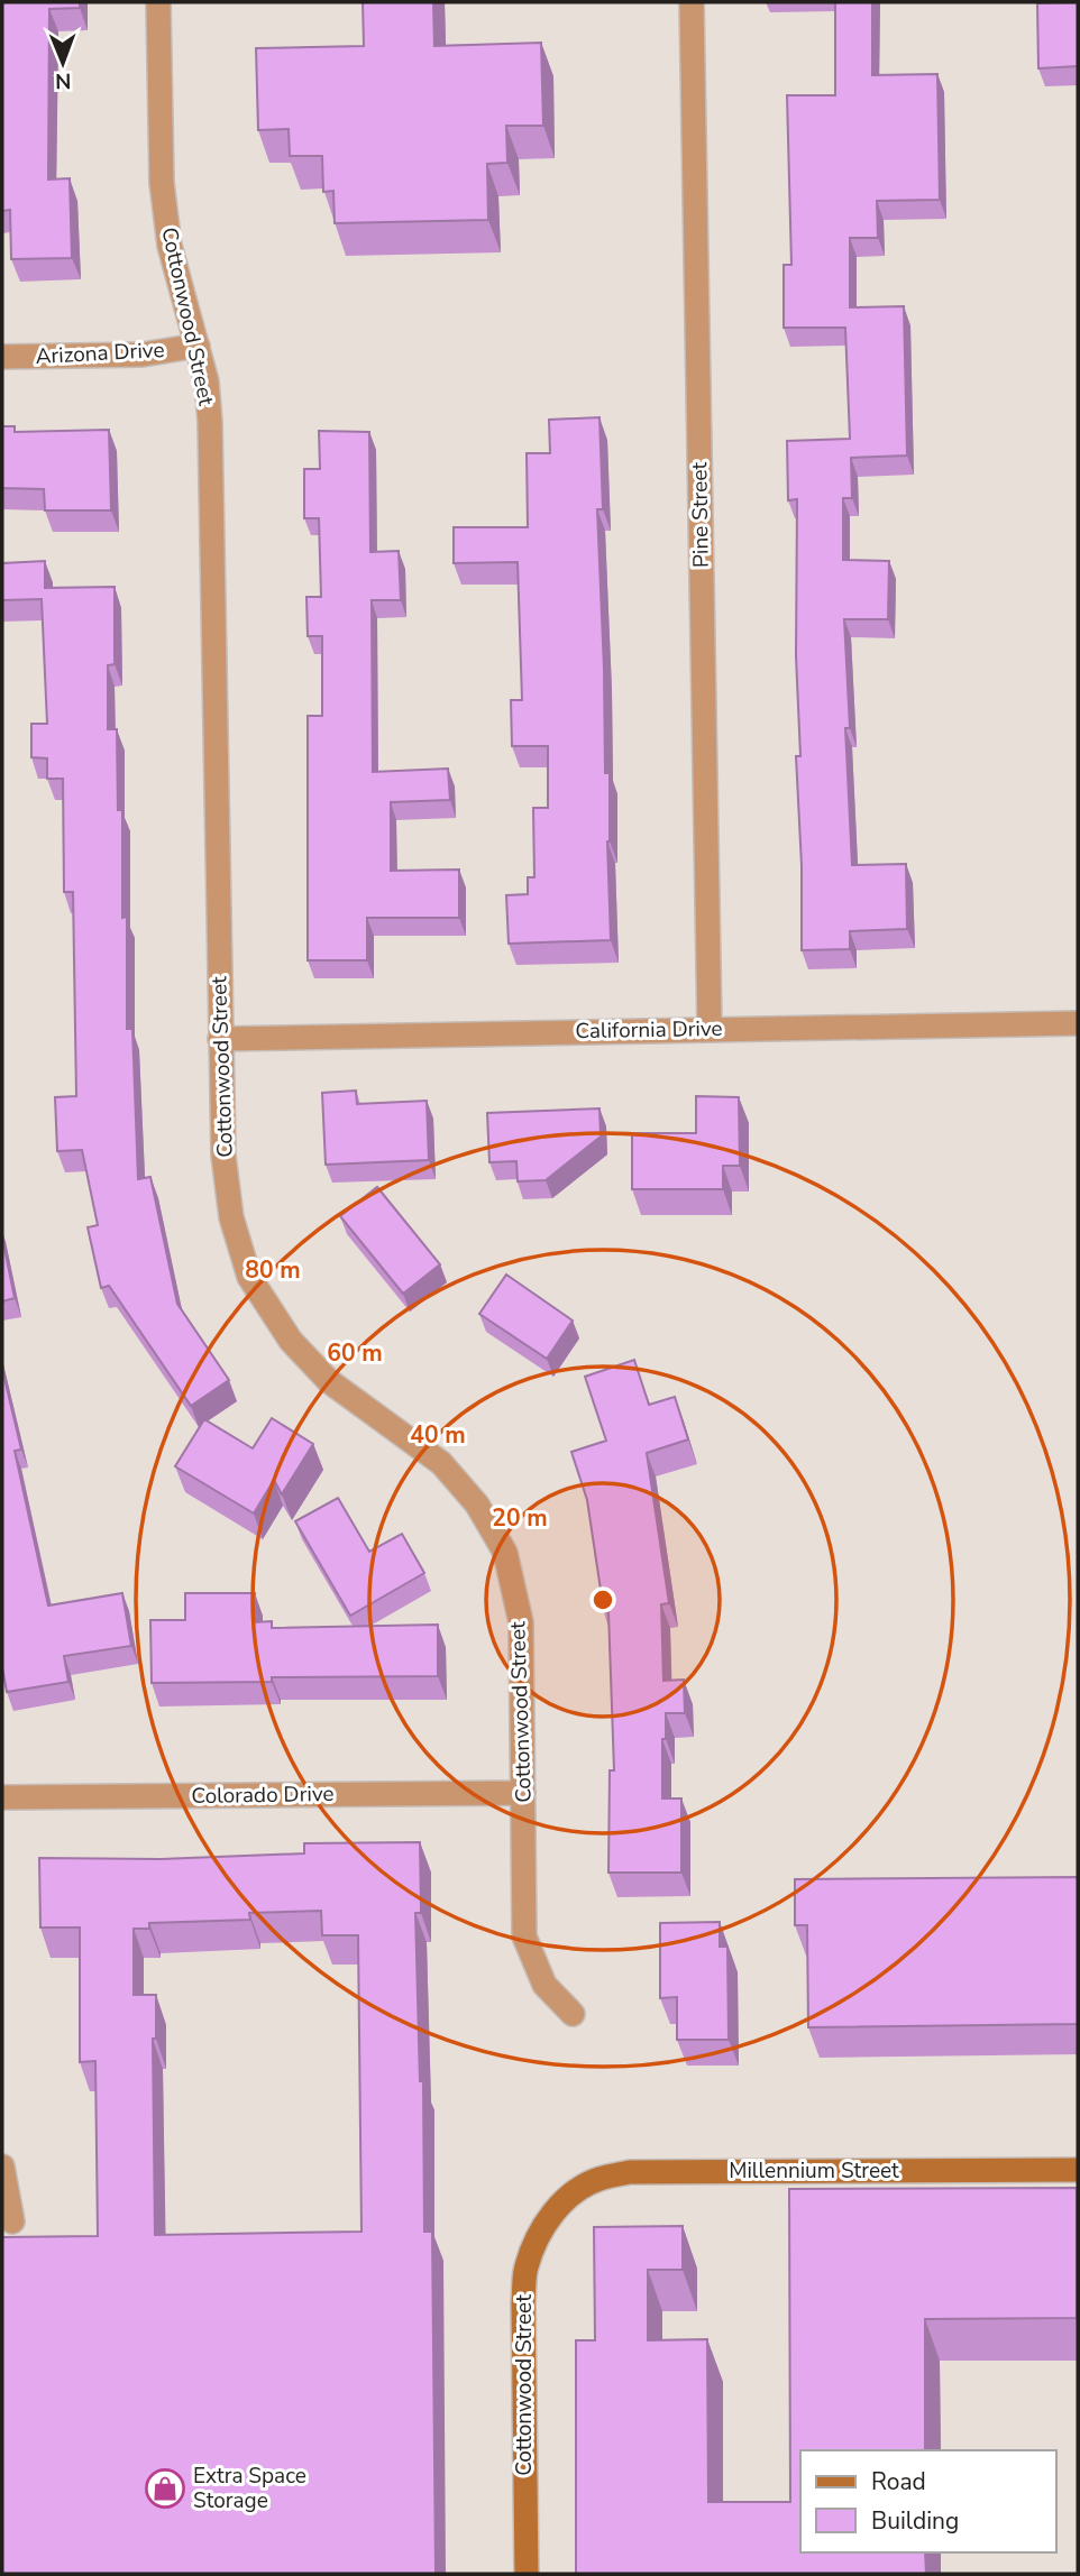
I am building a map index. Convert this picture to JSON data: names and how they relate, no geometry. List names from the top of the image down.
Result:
{
  "streets": {
    "street": [
      "Cottonwood Street",
      "Arizona Drive",
      "Pine Street",
      "California Drive",
      "Colorado Drive",
      "Millennium Street"
    ]
  },
  "crossings": [
    ["Cottonwood Street", "Arizona Drive"],
    ["Cottonwood Street", "California Drive"],
    ["Cottonwood Street", "Colorado Drive"],
    ["Cottonwood Street", "Millennium Street"],
    ["Pine Street", "California Drive"]
  ],
  "places": {
    "shop": ["Extra Space Storage"]
  },
  "legend": ["Road", "Building"],
  "north": "bottom",
  "rings": [
    "80 m",
    "60 m",
    "40 m",
    "20 m"
  ]
}
